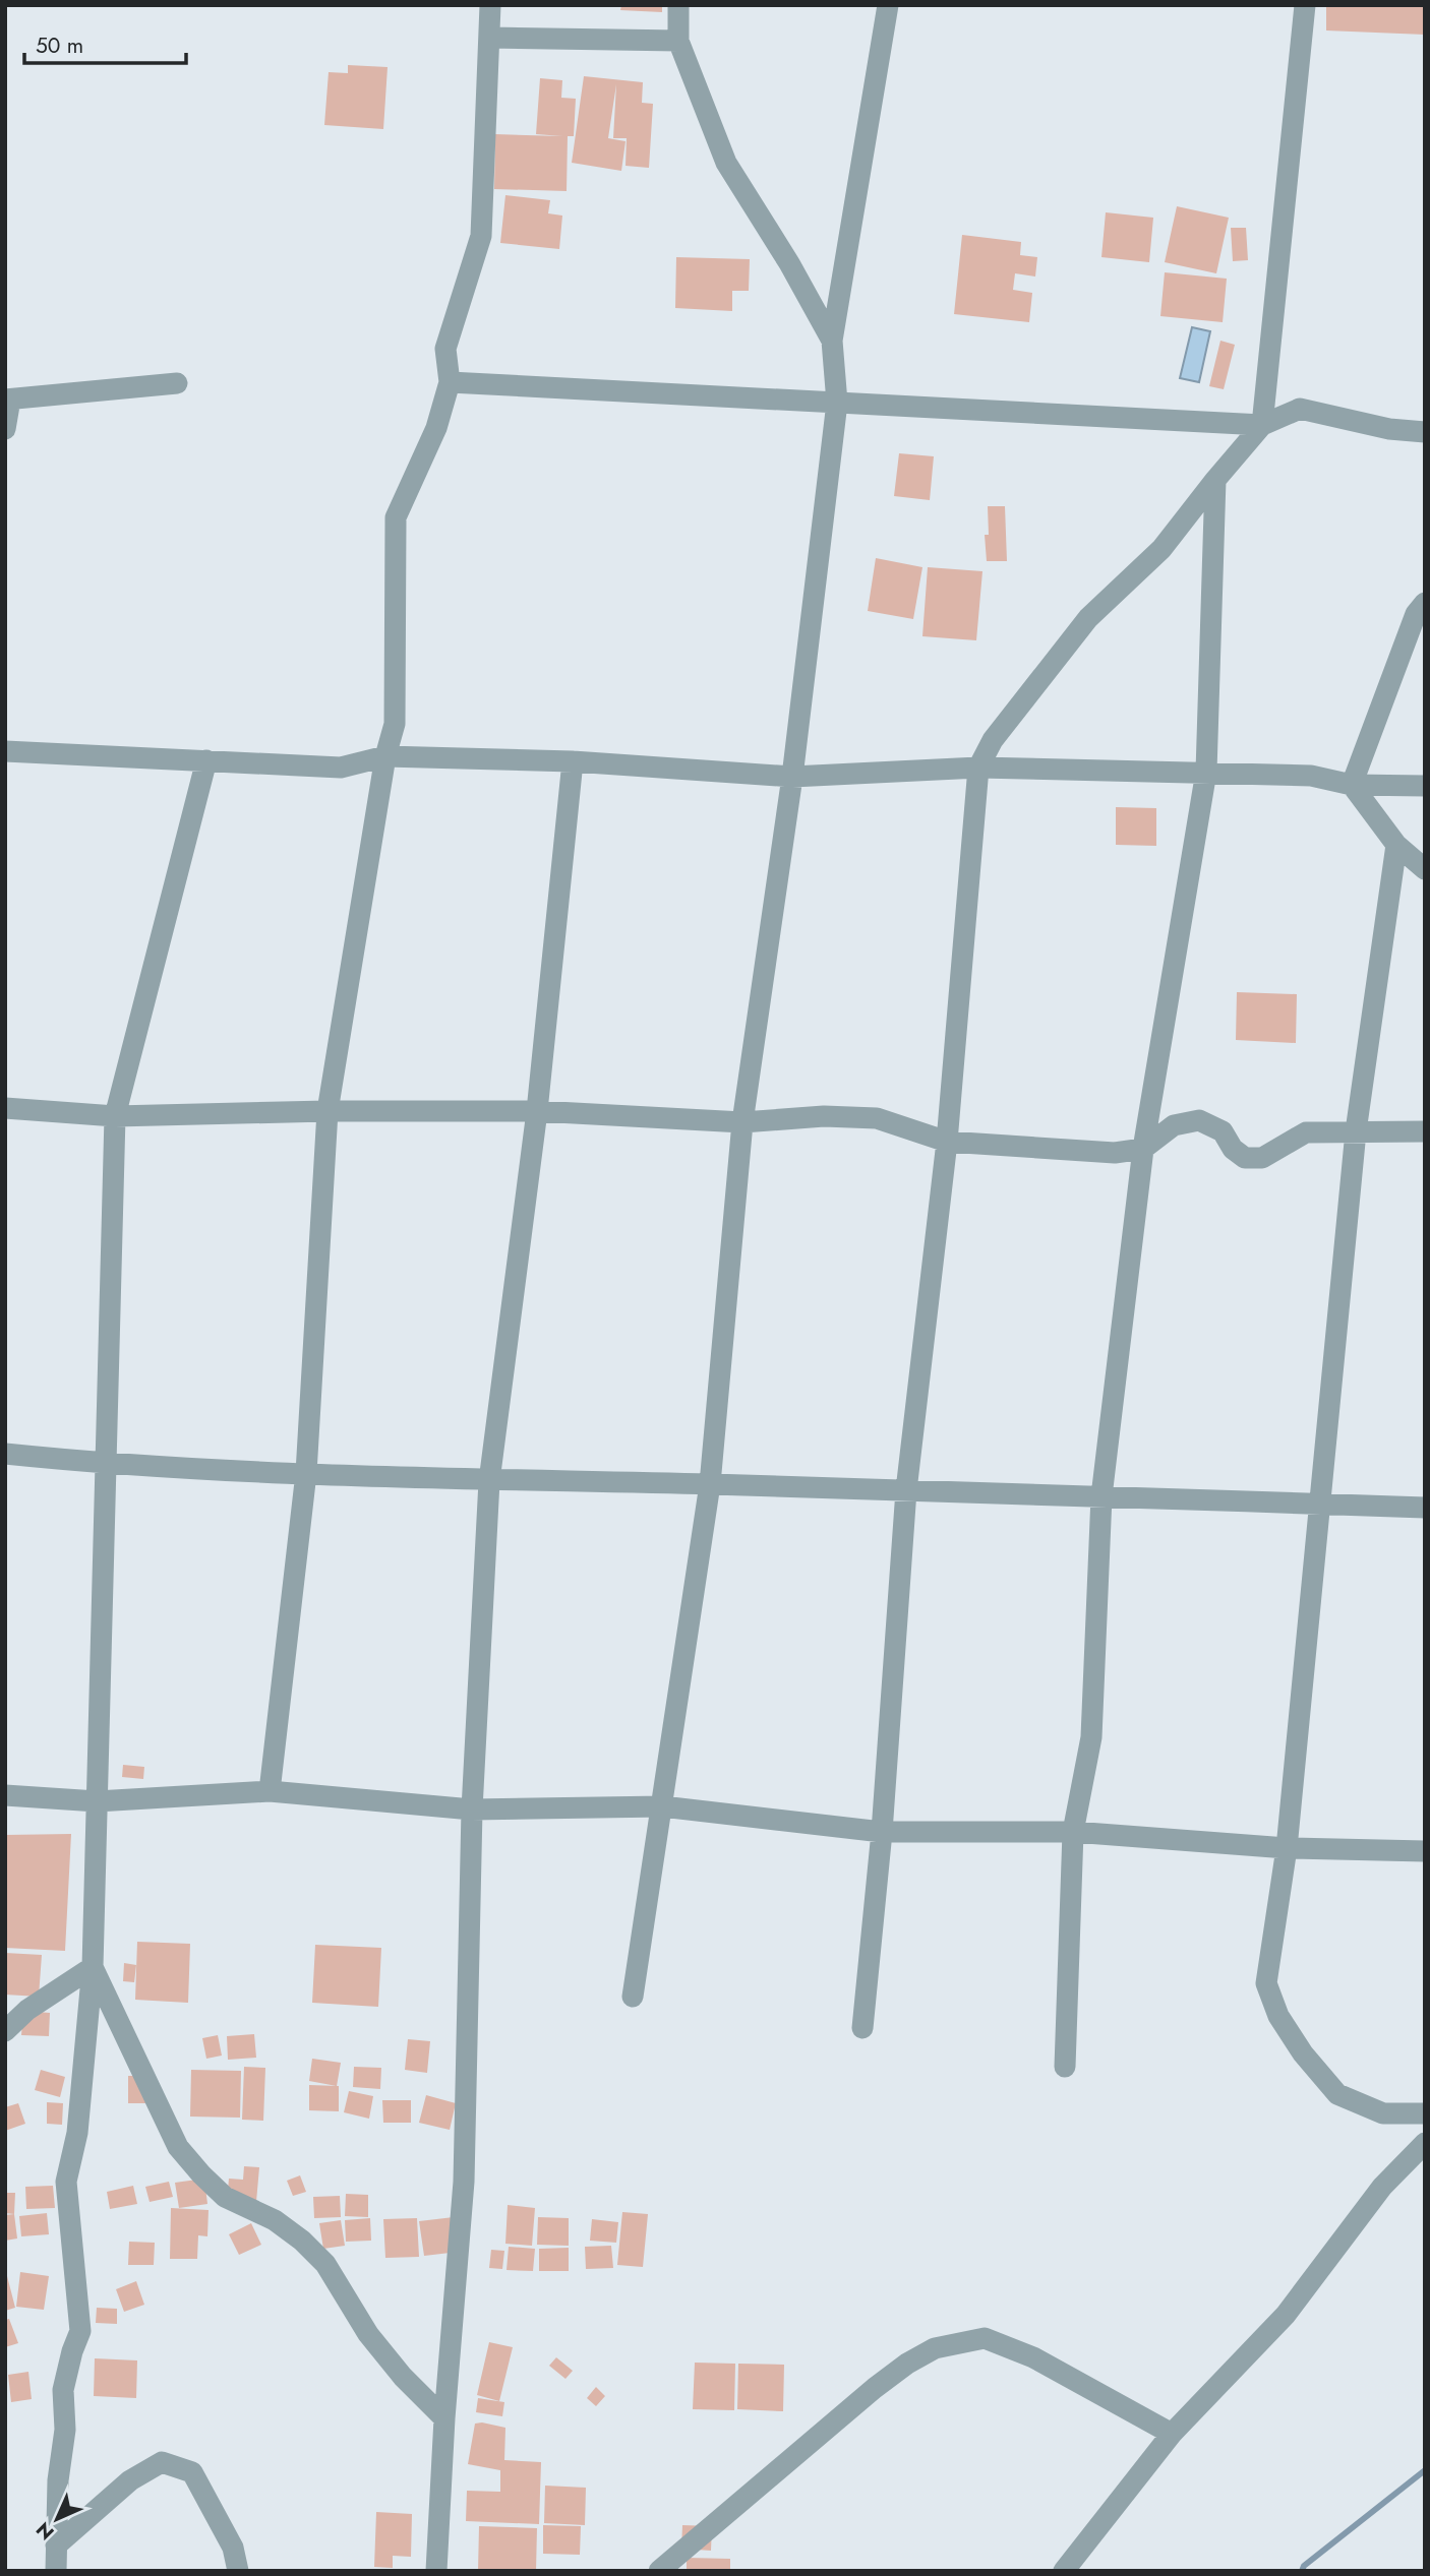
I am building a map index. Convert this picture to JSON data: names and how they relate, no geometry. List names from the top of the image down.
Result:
{
  "scale_bar": "50 m",
  "north": "bottom left"
}
